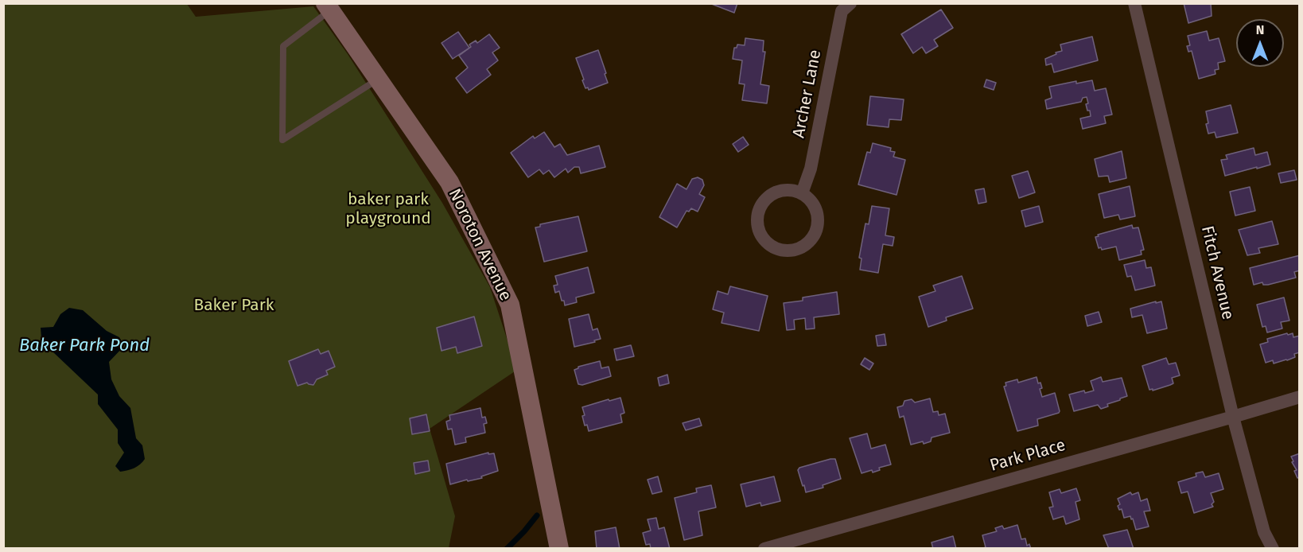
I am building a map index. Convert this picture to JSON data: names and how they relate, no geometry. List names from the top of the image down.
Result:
{
  "streets": {
    "main road": ["Noroton Avenue"],
    "street": ["Archer Lane", "Fitch Avenue", "Park Place"]
  },
  "crossings": [
    ["Fitch Avenue", "Park Place"]
  ],
  "water": ["Baker Park Pond"],
  "parks": ["baker park playground", "Baker Park"],
  "north": "top"
}
